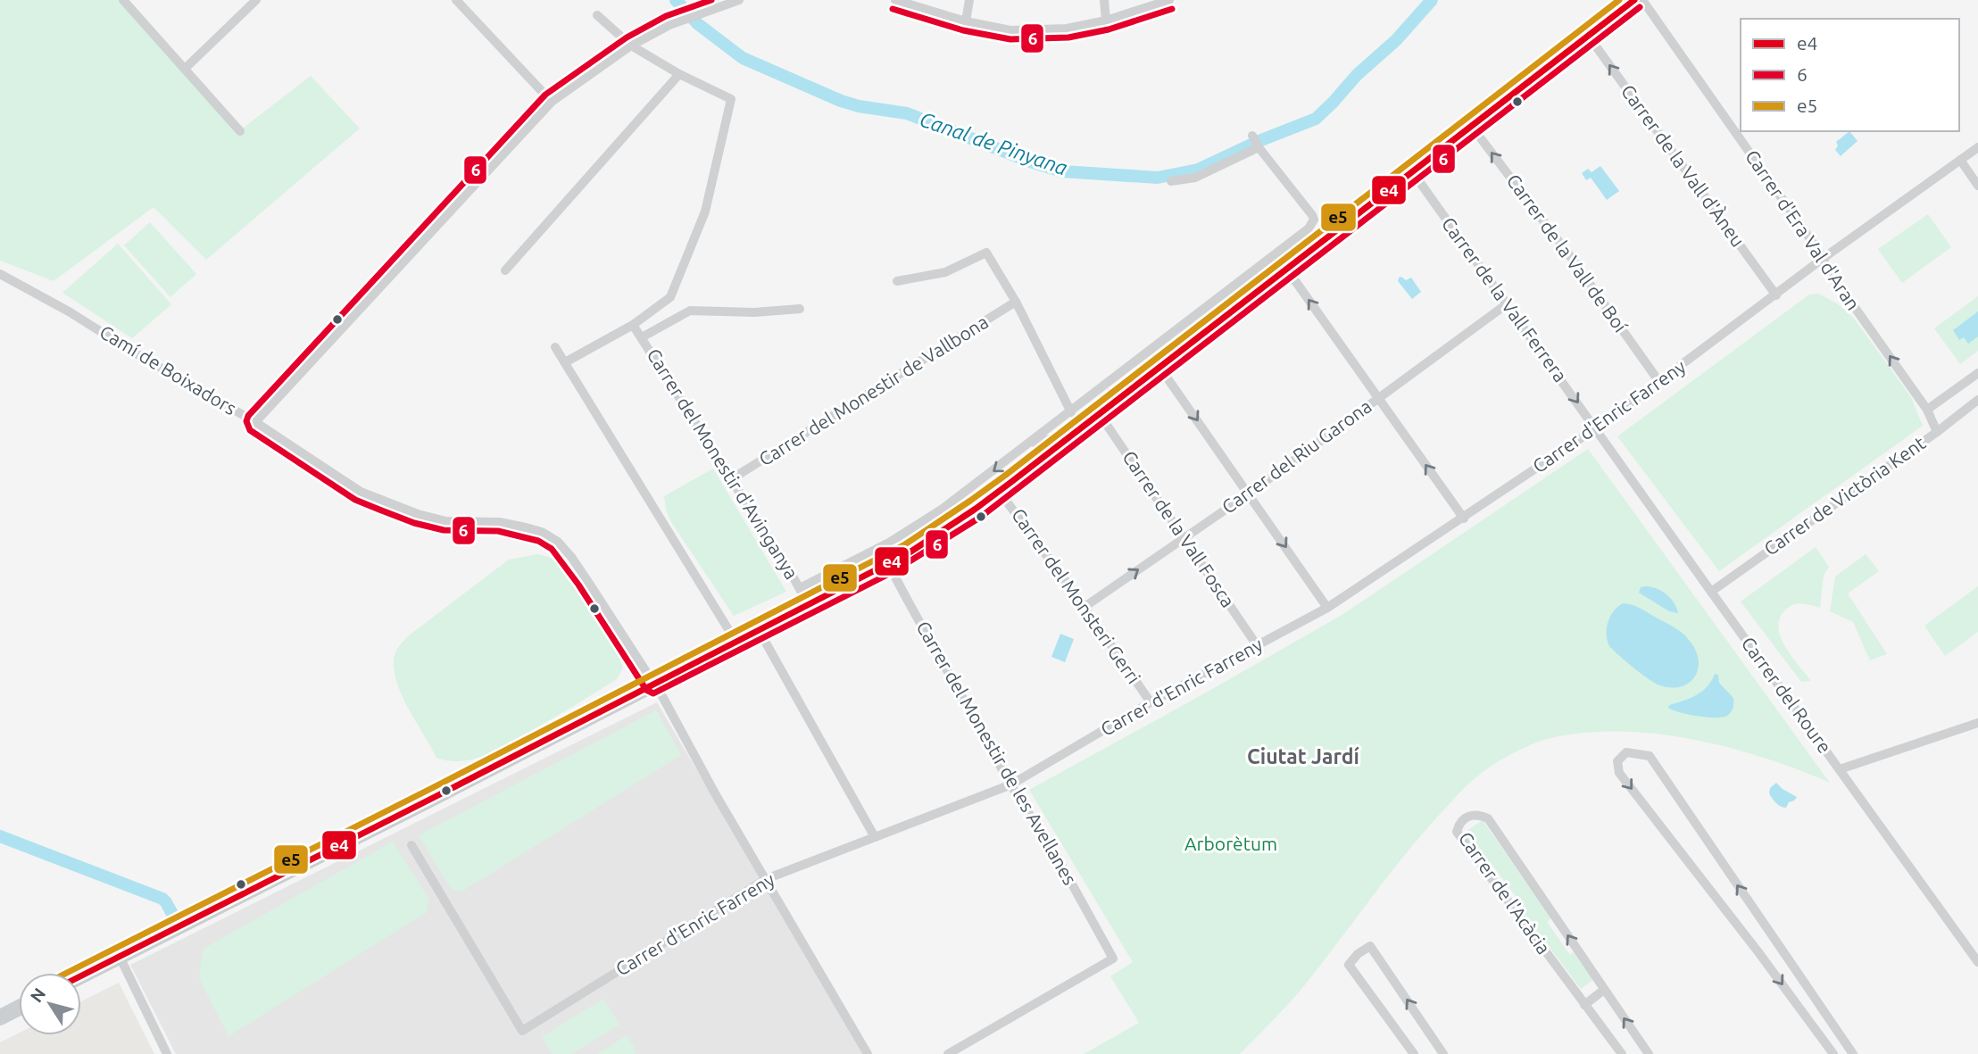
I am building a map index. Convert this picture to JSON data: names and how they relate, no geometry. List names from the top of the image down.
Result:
{
  "streets": {
    "street": [
      "Carrer de la Vall d'Àneu",
      "Carrer d'Era Val d'Aran",
      "Carrer de la Vall de Boí",
      "Carrer de la Vall Ferrera",
      "Camí de Boixadors",
      "Carrer del Monestir de Vallbona",
      "Carrer d'Enric Farreny",
      "Carrer del Riu Garona",
      "Carrer del Monestir d'Avinganya",
      "Carrer de Victòria Kent",
      "Carrer de la Vall Fosca",
      "Carrer del Monsteri Gerri",
      "Carrer del Roure",
      "Carrer del Monestir de les Avellanes",
      "Carrer de l'Acàcia"
    ]
  },
  "crossings": [
    ["Carrer de la Vall d'Àneu", "Carrer d'Enric Farreny"],
    ["Carrer d'Era Val d'Aran", "Carrer d'Enric Farreny"],
    ["Carrer d'Era Val d'Aran", "Carrer de Victòria Kent"],
    ["Carrer de la Vall de Boí", "Carrer d'Enric Farreny"],
    ["Carrer de la Vall Ferrera", "Carrer d'Enric Farreny"],
    ["Carrer de la Vall Ferrera", "Carrer del Riu Garona"],
    ["Carrer de la Vall Ferrera", "Carrer del Roure"],
    ["Camí de Boixadors", "Carrer d'Enric Farreny"],
    ["Carrer del Monestir de Vallbona", "Carrer del Monestir d'Avinganya"],
    ["Carrer d'Enric Farreny", "Carrer de la Vall Fosca"],
    ["Carrer d'Enric Farreny", "Carrer del Monsteri Gerri"],
    ["Carrer d'Enric Farreny", "Carrer del Roure"],
    ["Carrer d'Enric Farreny", "Carrer del Monestir de les Avellanes"],
    ["Carrer del Riu Garona", "Carrer de la Vall Fosca"],
    ["Carrer del Riu Garona", "Carrer del Monsteri Gerri"],
    ["Carrer de Victòria Kent", "Carrer del Roure"]
  ],
  "one_way": [
    "Carrer de la Vall d'Àneu",
    "Carrer d'Era Val d'Aran",
    "Carrer de la Vall de Boí",
    "Carrer de la Vall Ferrera"
  ],
  "districts": ["Ciutat Jardí"],
  "water": ["Canal de Pinyana"],
  "parks": ["Arborètum"],
  "lines": ["transit line e4", "transit line 6", "transit line e5"],
  "legend": ["e4", "6", "e5"],
  "north": "top left"
}
